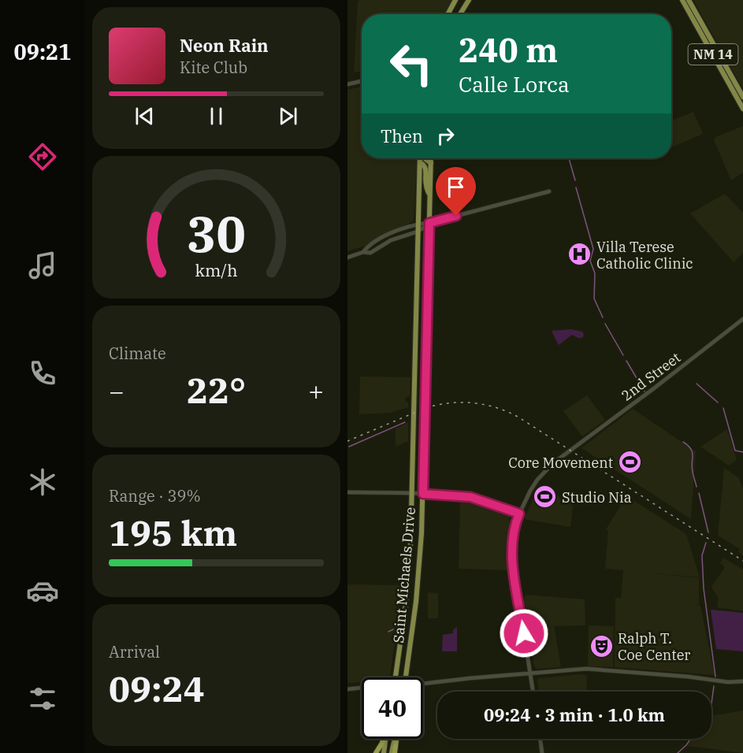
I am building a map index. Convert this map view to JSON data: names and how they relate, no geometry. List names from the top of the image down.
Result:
{
  "streets": {
    "main road": ["NM 14", "Saint Michaels Drive"],
    "street": ["2nd Street"]
  },
  "places": {
    "hospital": ["Villa Terese Catholic Clinic"],
    "sports": ["Core Movement", "Studio Nia"],
    "theatre": ["Ralph T. Coe Center"]
  },
  "page": {
    "tabs": "09:21",
    "turn": ["240 m", "Calle Lorca"],
    "song": ["Neon Rain", "Kite Club"],
    "then": "Then",
    "tile": [
      "Climate",
      ["Range · 39%", "195 km"],
      ["Arrival", "09:24"]
    ],
    "heat": ["−", "22°", "+"],
    "limit": "40",
    "trip": "09:24 · 3 min · 1.0 km",
    "gauge": ["30", "km/h"]
  }
}
